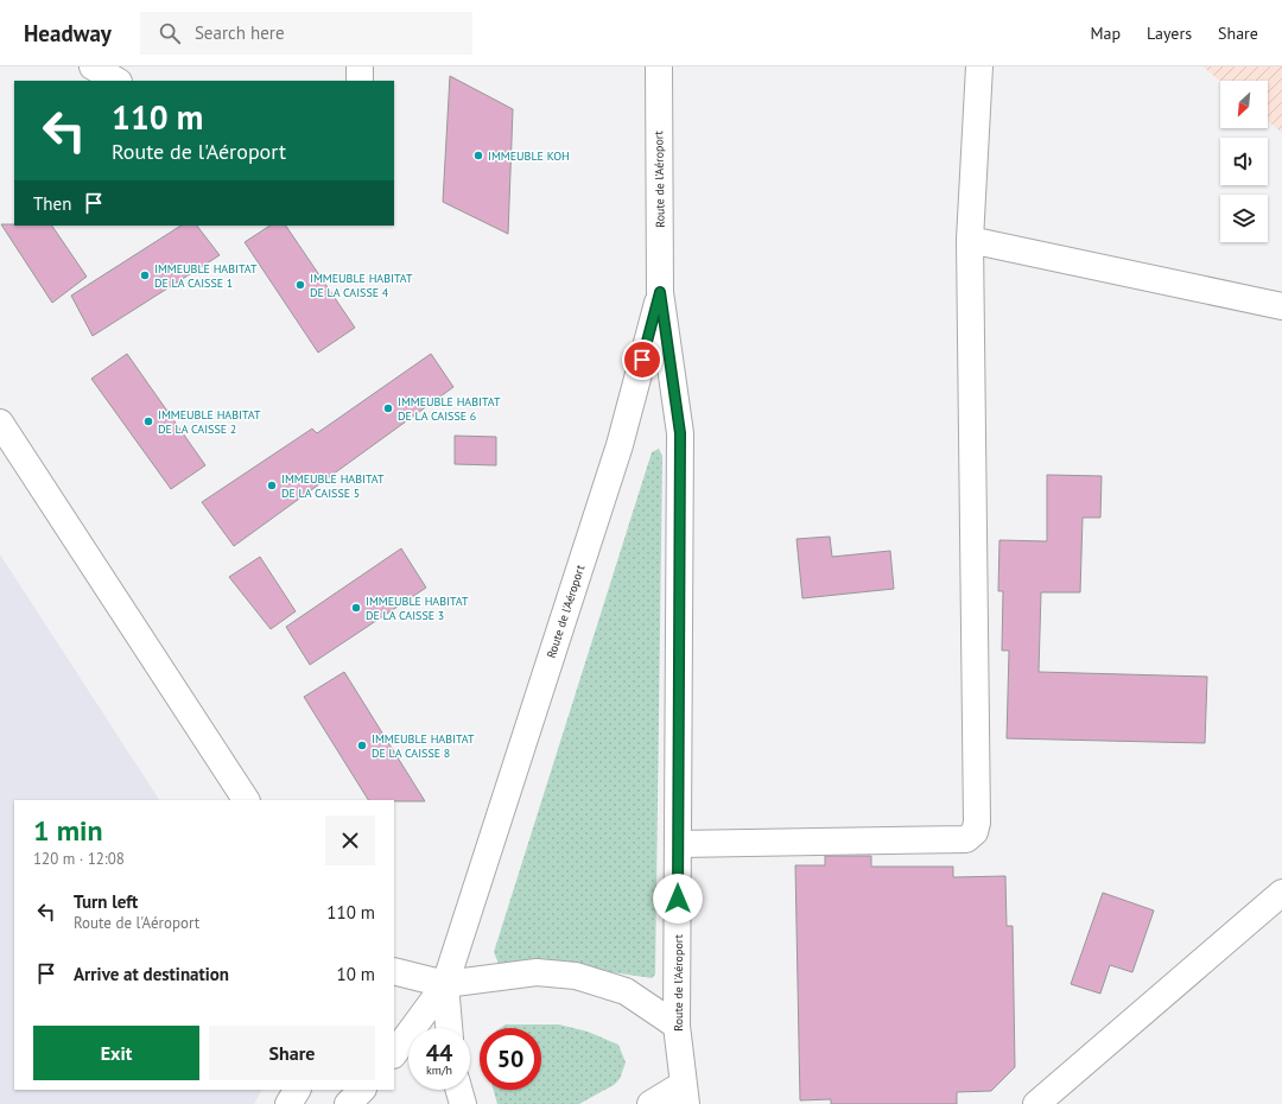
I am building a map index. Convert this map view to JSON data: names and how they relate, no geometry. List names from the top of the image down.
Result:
{
  "streets": {
    "main road": ["Route de l'Aéroport"]
  },
  "places": [
    "IMMEUBLE KOH",
    "IMMEUBLE HABITAT DE LA CAISSE 1",
    "IMMEUBLE HABITAT DE LA CAISSE 4",
    "IMMEUBLE HABITAT DE LA CAISSE 6",
    "IMMEUBLE HABITAT DE LA CAISSE 2",
    "IMMEUBLE HABITAT DE LA CAISSE 5",
    "IMMEUBLE HABITAT DE LA CAISSE 3",
    "IMMEUBLE HABITAT DE LA CAISSE 8"
  ],
  "north": "bottom left",
  "page": {
    "header": "Headway",
    "search": "Search here",
    "nav": ["Map", "Layers", "Share"],
    "turn": ["110 m", "Route de l'Aéroport"],
    "then": "Then",
    "heading": ["1 min", "120 m · 12:08"],
    "list": [
      {
        "name": "Turn left",
        "note": "Route de l'Aéroport",
        "value": "110 m"
      },
      {
        "name": "Arrive at destination",
        "value": "10 m"
      }
    ],
    "buttons": ["Exit", "Share"],
    "speed": "44 km/h",
    "limit": "50"
  }
}
